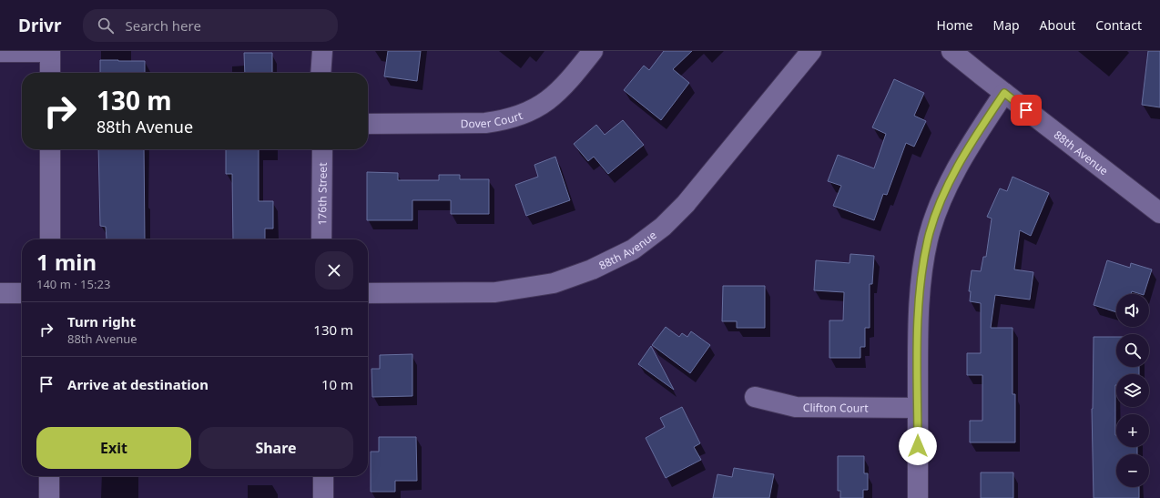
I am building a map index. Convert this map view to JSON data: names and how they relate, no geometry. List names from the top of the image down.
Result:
{
  "streets": {
    "street": [
      "Dover Court",
      "88th Avenue",
      "176th Street",
      "Clifton Court"
    ]
  },
  "page": {
    "header": "Drivr",
    "search": "Search here",
    "nav": [
      "Home",
      "Map",
      "About",
      "Contact"
    ],
    "turn": ["130 m", "88th Avenue"],
    "heading": ["1 min", "140 m · 15:23"],
    "map_buttons": ["+", "−"],
    "list": [
      {
        "name": "Turn right",
        "note": "88th Avenue",
        "value": "130 m"
      },
      {
        "name": "Arrive at destination",
        "value": "10 m"
      }
    ],
    "buttons": ["Exit", "Share"]
  }
}
